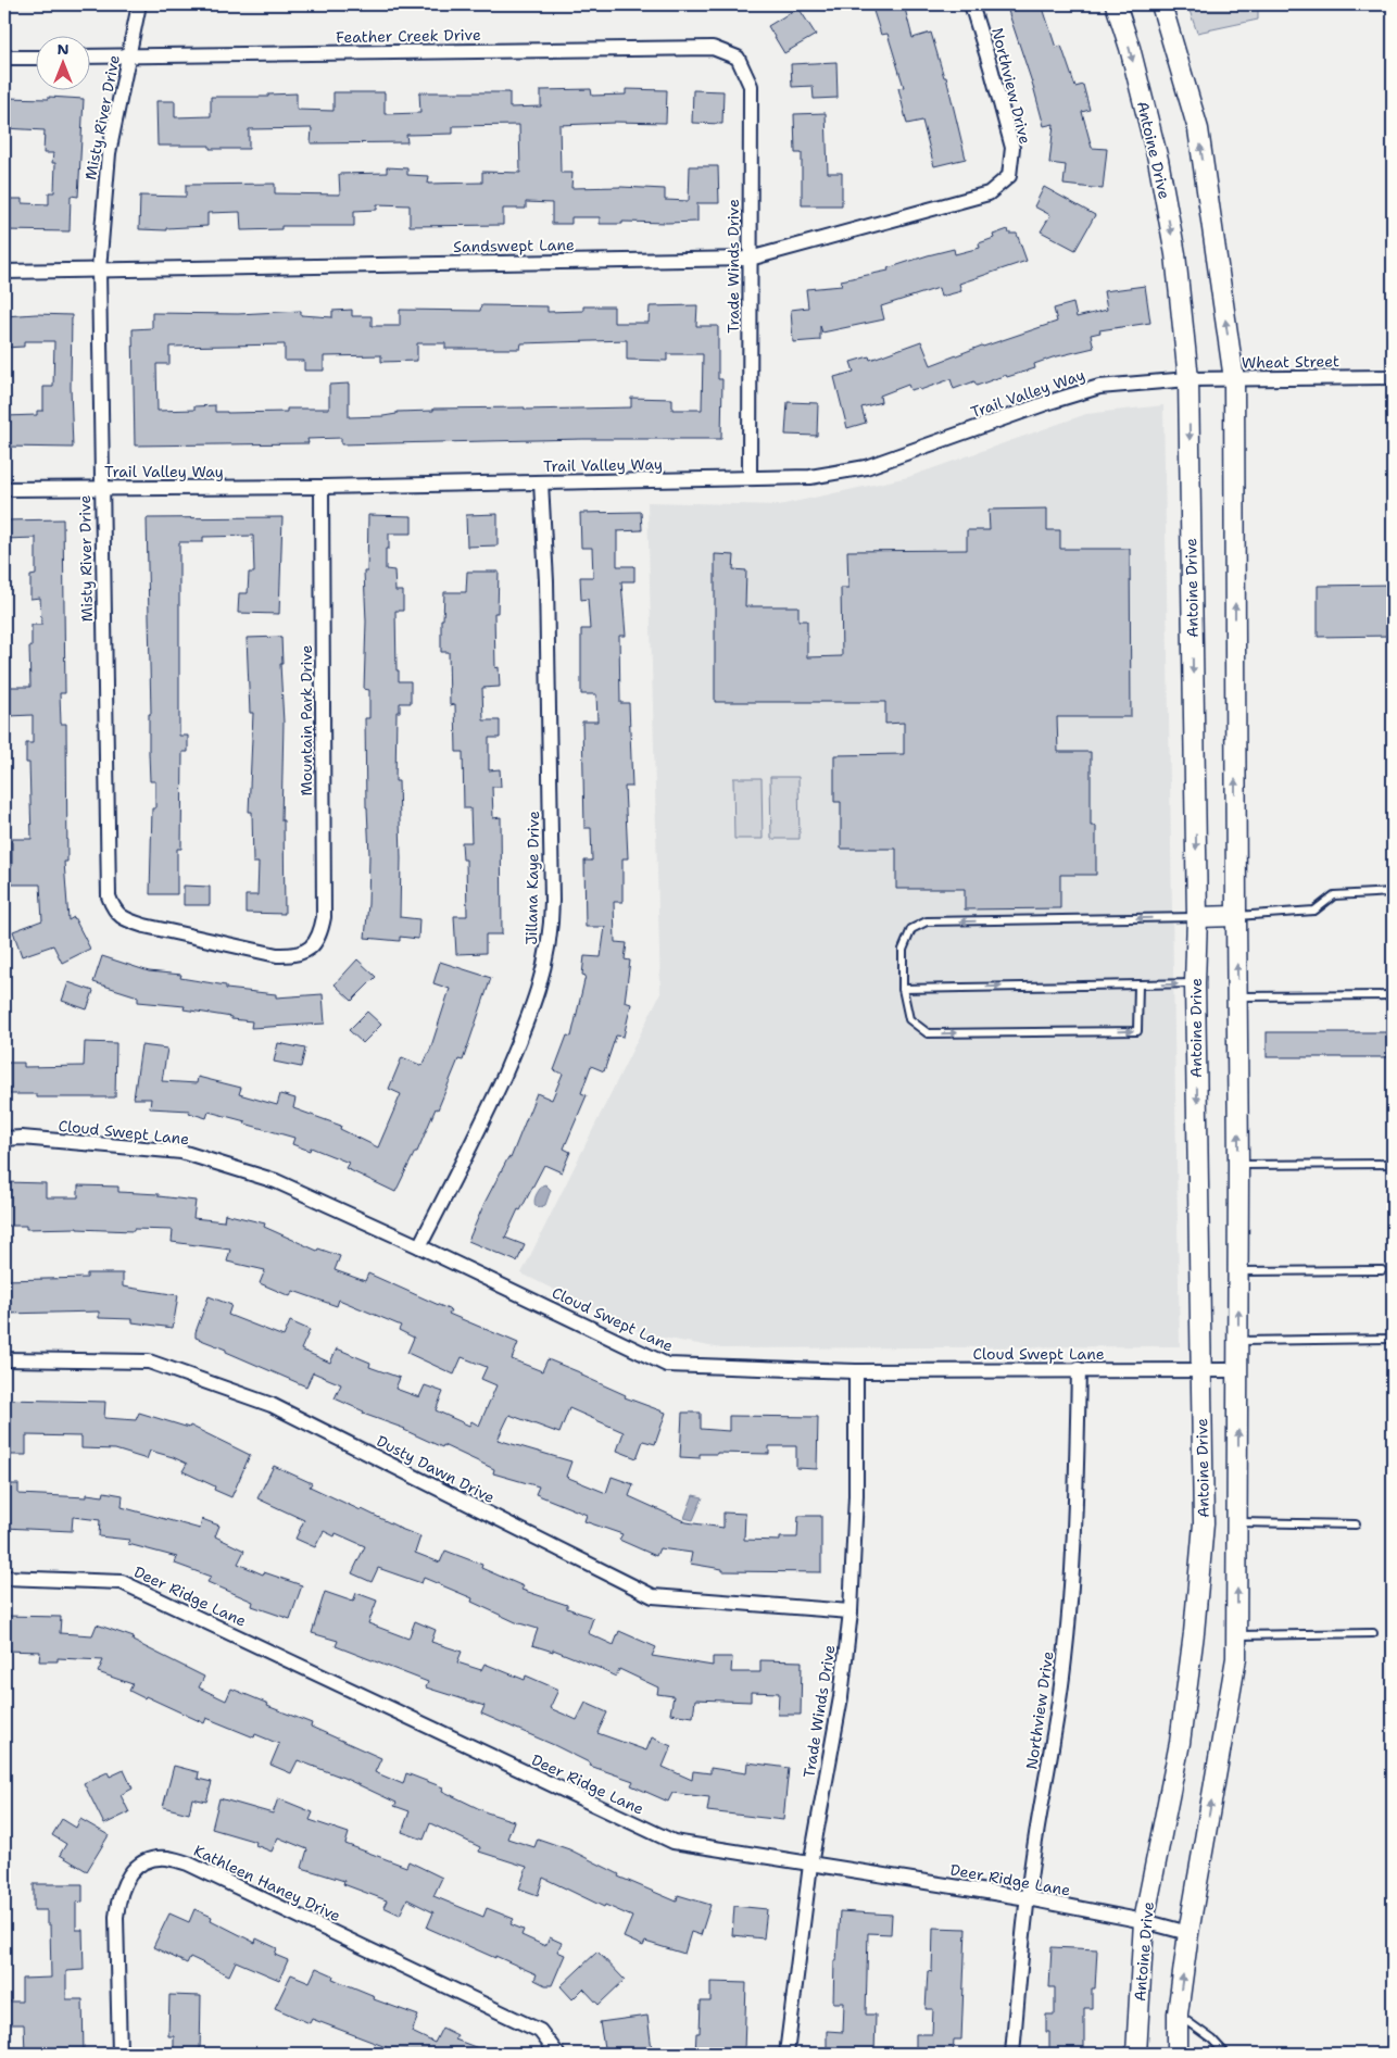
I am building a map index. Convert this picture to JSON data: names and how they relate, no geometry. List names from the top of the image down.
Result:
{
  "streets": {
    "main road": ["Antoine Drive"],
    "street": [
      "Feather Creek Drive",
      "Northview Drive",
      "Misty River Drive",
      "Sandswept Lane",
      "Trade Winds Drive",
      "Wheat Street",
      "Trail Valley Way",
      "Mountain Park Drive",
      "Jillana Kaye Drive",
      "Cloud Swept Lane",
      "Dusty Dawn Drive",
      "Deer Ridge Lane",
      "Kathleen Haney Drive"
    ]
  },
  "crossings": [
    ["Feather Creek Drive", "Misty River Drive"],
    ["Feather Creek Drive", "Trade Winds Drive"],
    ["Northview Drive", "Sandswept Lane"],
    ["Northview Drive", "Cloud Swept Lane"],
    ["Northview Drive", "Deer Ridge Lane"],
    ["Misty River Drive", "Sandswept Lane"],
    ["Misty River Drive", "Trail Valley Way"],
    ["Misty River Drive", "Mountain Park Drive"],
    ["Antoine Drive", "Wheat Street"],
    ["Antoine Drive", "Trail Valley Way"],
    ["Antoine Drive", "Cloud Swept Lane"],
    ["Antoine Drive", "Deer Ridge Lane"],
    ["Sandswept Lane", "Trade Winds Drive"],
    ["Trade Winds Drive", "Trail Valley Way"],
    ["Trade Winds Drive", "Cloud Swept Lane"],
    ["Trade Winds Drive", "Dusty Dawn Drive"],
    ["Trade Winds Drive", "Deer Ridge Lane"],
    ["Wheat Street", "Trail Valley Way"],
    ["Trail Valley Way", "Mountain Park Drive"],
    ["Trail Valley Way", "Jillana Kaye Drive"],
    ["Jillana Kaye Drive", "Cloud Swept Lane"]
  ],
  "north": "top"
}
